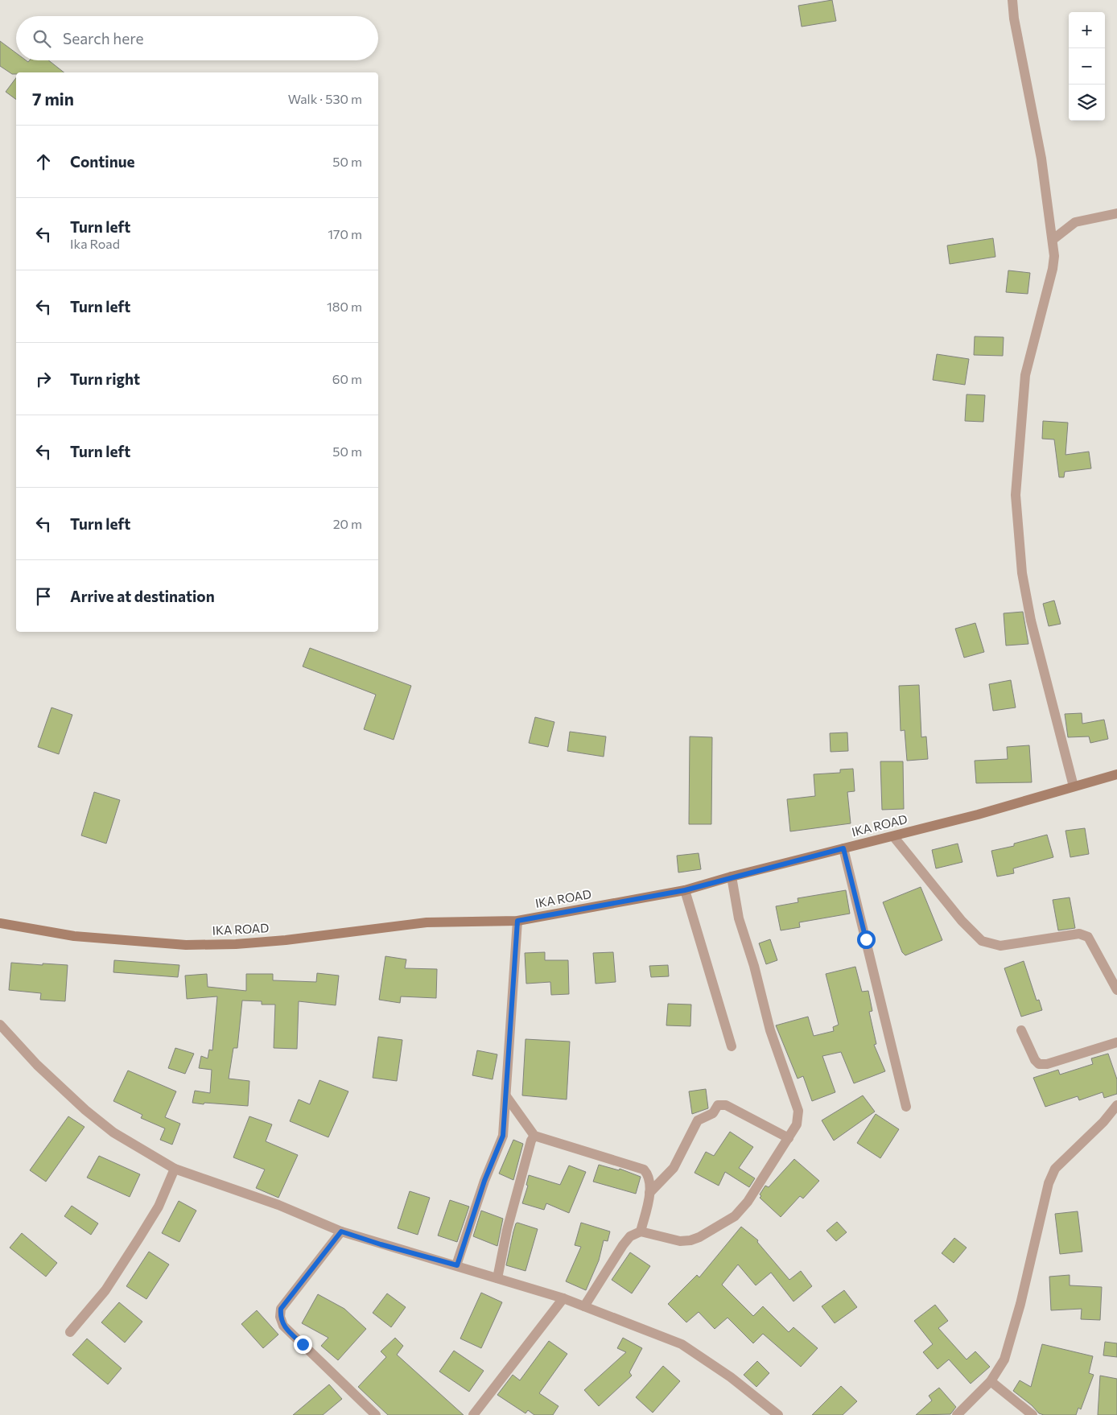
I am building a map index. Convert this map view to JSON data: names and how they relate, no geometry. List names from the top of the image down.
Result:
{
  "streets": {
    "street": ["IKA ROAD"]
  },
  "page": {
    "map_buttons": ["+", "−"],
    "search": "Search here",
    "heading": ["7 min", "Walk · 530 m"],
    "list": [
      ["Continue", "50 m"],
      ["Turn left", "Ika Road", "170 m"],
      ["Turn left", "180 m"],
      ["Turn right", "60 m"],
      ["Turn left", "50 m"],
      ["Turn left", "20 m"],
      "Arrive at destination"
    ]
  }
}
